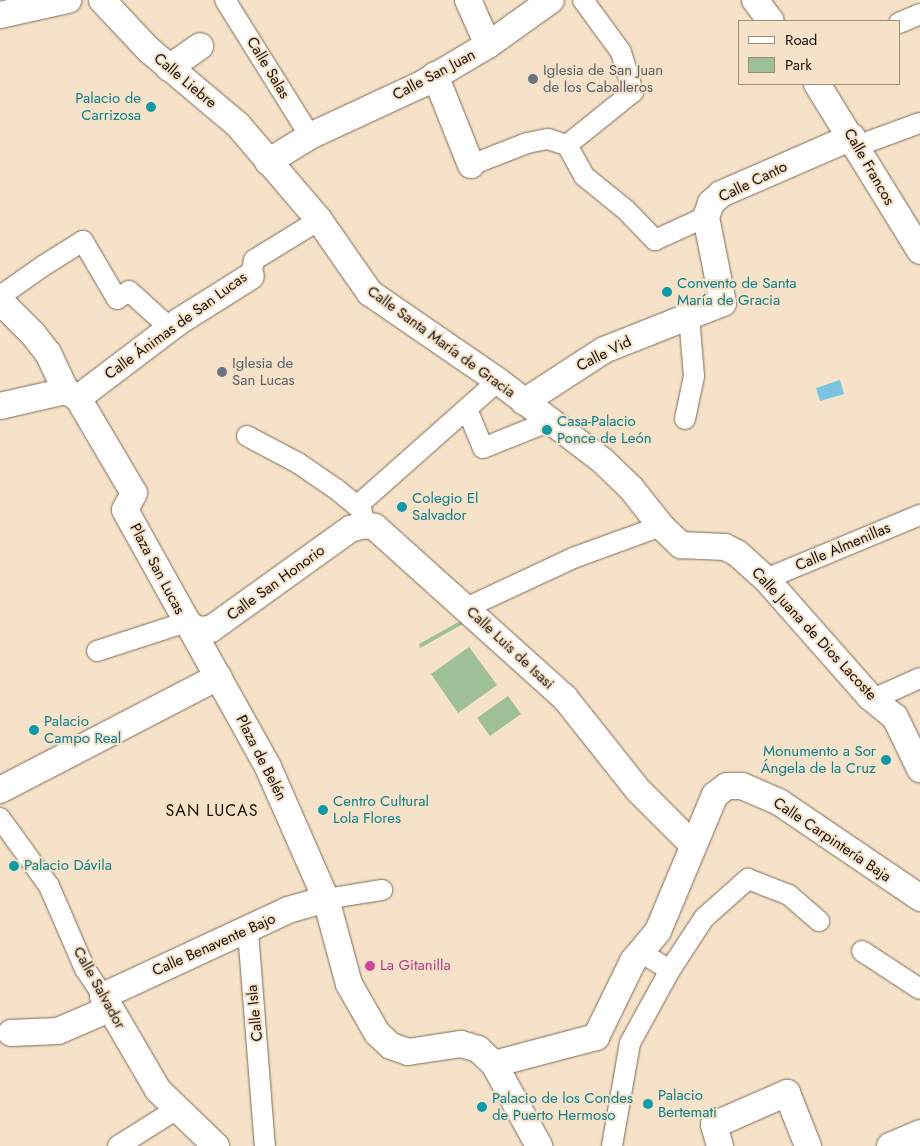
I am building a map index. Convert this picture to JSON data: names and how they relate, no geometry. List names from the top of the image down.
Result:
{
  "streets": {
    "street": [
      "Calle Salas",
      "Calle San Juan",
      "Calle Liebre",
      "Calle Francos",
      "Calle Canto",
      "Calle Ánimas de San Lucas",
      "Calle Santa María de Gracia",
      "Calle Vid",
      "Calle Almenillas",
      "Plaza San Lucas",
      "Calle San Honorio",
      "Calle Juana de Dios Lacoste",
      "Calle Luis de Isasi",
      "Plaza de Belén",
      "Calle Carpintería Baja",
      "Calle Benavente Bajo",
      "Calle Salvador",
      "Calle Isla"
    ]
  },
  "crossings": [
    ["Calle Salas", "Calle San Juan"],
    ["Calle San Juan", "Calle Liebre"],
    ["Calle San Juan", "Calle Santa María de Gracia"],
    ["Calle Liebre", "Calle Santa María de Gracia"],
    ["Calle Francos", "Calle Canto"],
    ["Calle Canto", "Calle Vid"],
    ["Calle Ánimas de San Lucas", "Calle Santa María de Gracia"],
    ["Calle Ánimas de San Lucas", "Plaza San Lucas"],
    ["Calle Santa María de Gracia", "Calle Vid"],
    ["Calle Santa María de Gracia", "Calle Juana de Dios Lacoste"],
    ["Calle Vid", "Calle Juana de Dios Lacoste"],
    ["Calle Almenillas", "Calle Juana de Dios Lacoste"],
    ["Plaza San Lucas", "Calle San Honorio"],
    ["Plaza San Lucas", "Plaza de Belén"],
    ["Calle San Honorio", "Calle Luis de Isasi"],
    ["Calle San Honorio", "Plaza de Belén"],
    ["Calle Luis de Isasi", "Calle Carpintería Baja"],
    ["Plaza de Belén", "Calle Benavente Bajo"],
    ["Calle Benavente Bajo", "Calle Salvador"],
    ["Calle Benavente Bajo", "Calle Isla"]
  ],
  "districts": ["SAN LUCAS"],
  "places": [
    "Iglesia de San Juan de los Caballeros",
    "Palacio de Carrizosa",
    "Convento de Santa María de Gracia",
    "Iglesia de San Lucas",
    "Casa-Palacio Ponce de León",
    "Colegio El Salvador",
    "Palacio Campo Real",
    "Monumento a Sor Ángela de la Cruz",
    "Centro Cultural Lola Flores",
    "Palacio Dávila",
    "La Gitanilla",
    "Palacio Bertemati",
    "Palacio de los Condes de Puerto Hermoso"
  ],
  "legend": ["Road", "Park"]
}
